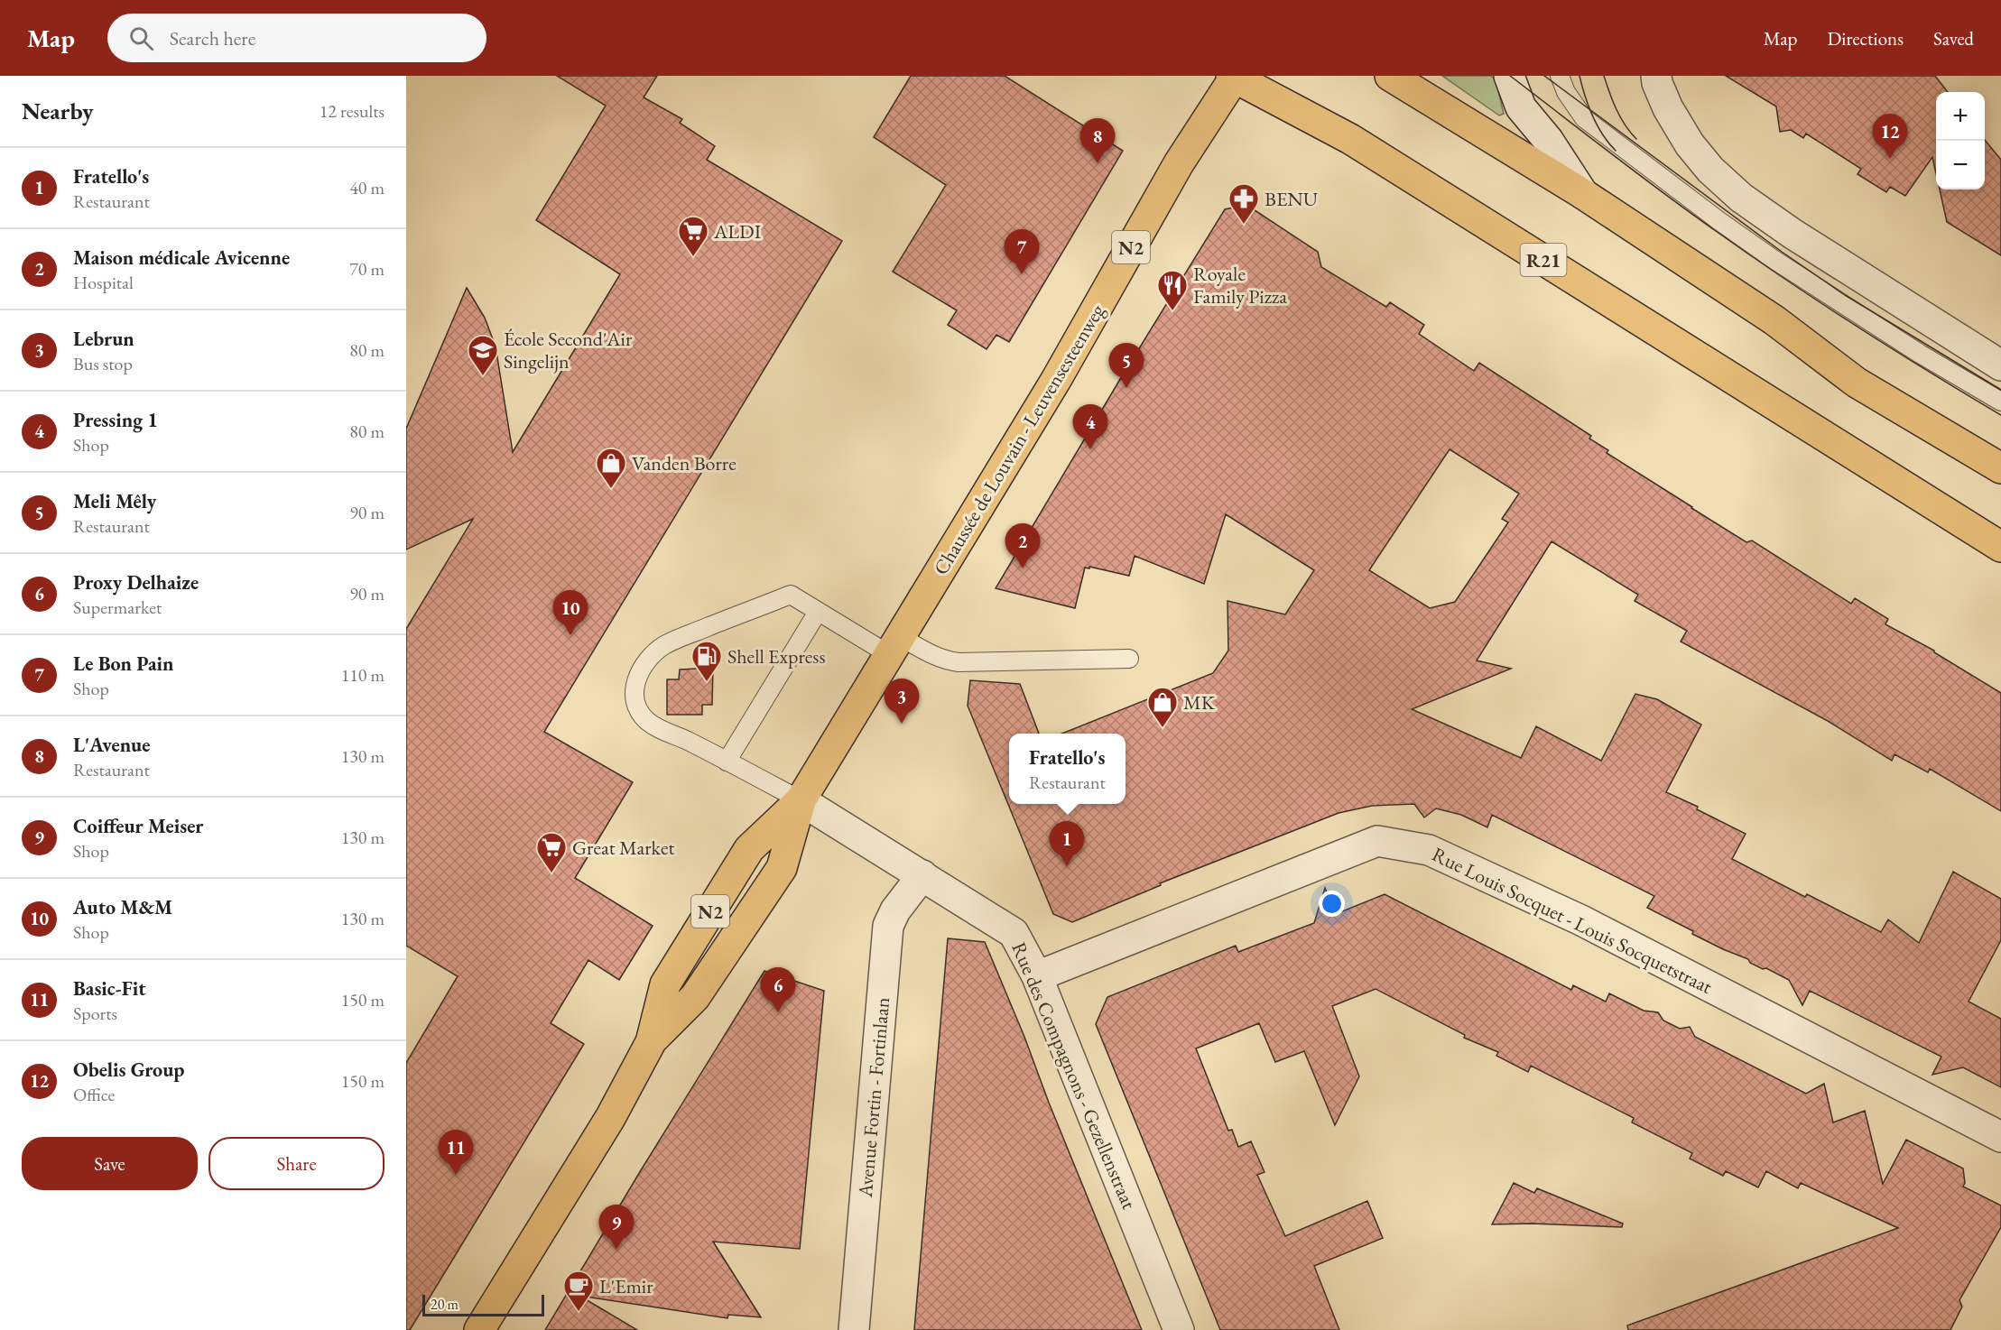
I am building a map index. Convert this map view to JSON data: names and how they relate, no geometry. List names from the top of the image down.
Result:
{
  "streets": {
    "main road": ["N2", "R21", "Chaussée de Louvain - Leuvensesteenweg"],
    "street": ["Rue Louis Socquet - Louis Socquetstraat", "Rue des Compagnons - Gezellenstraat", "Avenue Fortin - Fortinlaan"]
  },
  "crossings": [
    ["R21", "Chaussée de Louvain - Leuvensesteenweg"],
    ["Chaussée de Louvain - Leuvensesteenweg", "Rue des Compagnons - Gezellenstraat"],
    ["Rue Louis Socquet - Louis Socquetstraat", "Rue des Compagnons - Gezellenstraat"],
    ["Rue des Compagnons - Gezellenstraat", "Avenue Fortin - Fortinlaan"]
  ],
  "places": {
    "pharmacy": ["BENU"],
    "supermarket": ["ALDI", "Great Market"],
    "restaurant": ["Royale Family Pizza"],
    "school or university": ["École Second'Air Singelijn"],
    "shop": ["Vanden Borre", "MK"],
    "fuel station": ["Shell Express"],
    "cafe": ["L'Emir"]
  },
  "scale_bar": "20 m",
  "page": {
    "header": "Map",
    "search": "Search here",
    "nav": ["Map", "Directions", "Saved"],
    "heading": ["Nearby", "12 results"],
    "map_buttons": ["+", "−"],
    "pins": [
      "12",
      "8",
      "7",
      "5",
      "4",
      "2",
      "10",
      "3",
      "1",
      "6",
      "11",
      "9"
    ],
    "list": [
      {
        "mark": "1",
        "name": "Fratello's",
        "note": "Restaurant",
        "value": "40 m"
      },
      {
        "mark": "2",
        "name": "Maison médicale Avicenne",
        "note": "Hospital",
        "value": "70 m"
      },
      {
        "mark": "3",
        "name": "Lebrun",
        "note": "Bus stop",
        "value": "80 m"
      },
      {
        "mark": "4",
        "name": "Pressing 1",
        "note": "Shop",
        "value": "80 m"
      },
      {
        "mark": "5",
        "name": "Meli Mêly",
        "note": "Restaurant",
        "value": "90 m"
      },
      {
        "mark": "6",
        "name": "Proxy Delhaize",
        "note": "Supermarket",
        "value": "90 m"
      },
      {
        "mark": "7",
        "name": "Le Bon Pain",
        "note": "Shop",
        "value": "110 m"
      },
      {
        "mark": "8",
        "name": "L'Avenue",
        "note": "Restaurant",
        "value": "130 m"
      },
      {
        "mark": "9",
        "name": "Coiffeur Meiser",
        "note": "Shop",
        "value": "130 m"
      },
      {
        "mark": "10",
        "name": "Auto M&M",
        "note": "Shop",
        "value": "130 m"
      },
      {
        "mark": "11",
        "name": "Basic-Fit",
        "note": "Sports",
        "value": "150 m"
      },
      {
        "mark": "12",
        "name": "Obelis Group",
        "note": "Office",
        "value": "150 m"
      }
    ],
    "popup": ["Fratello's", "Restaurant"],
    "buttons": ["Save", "Share"],
    "scale": "20 m"
  }
}
